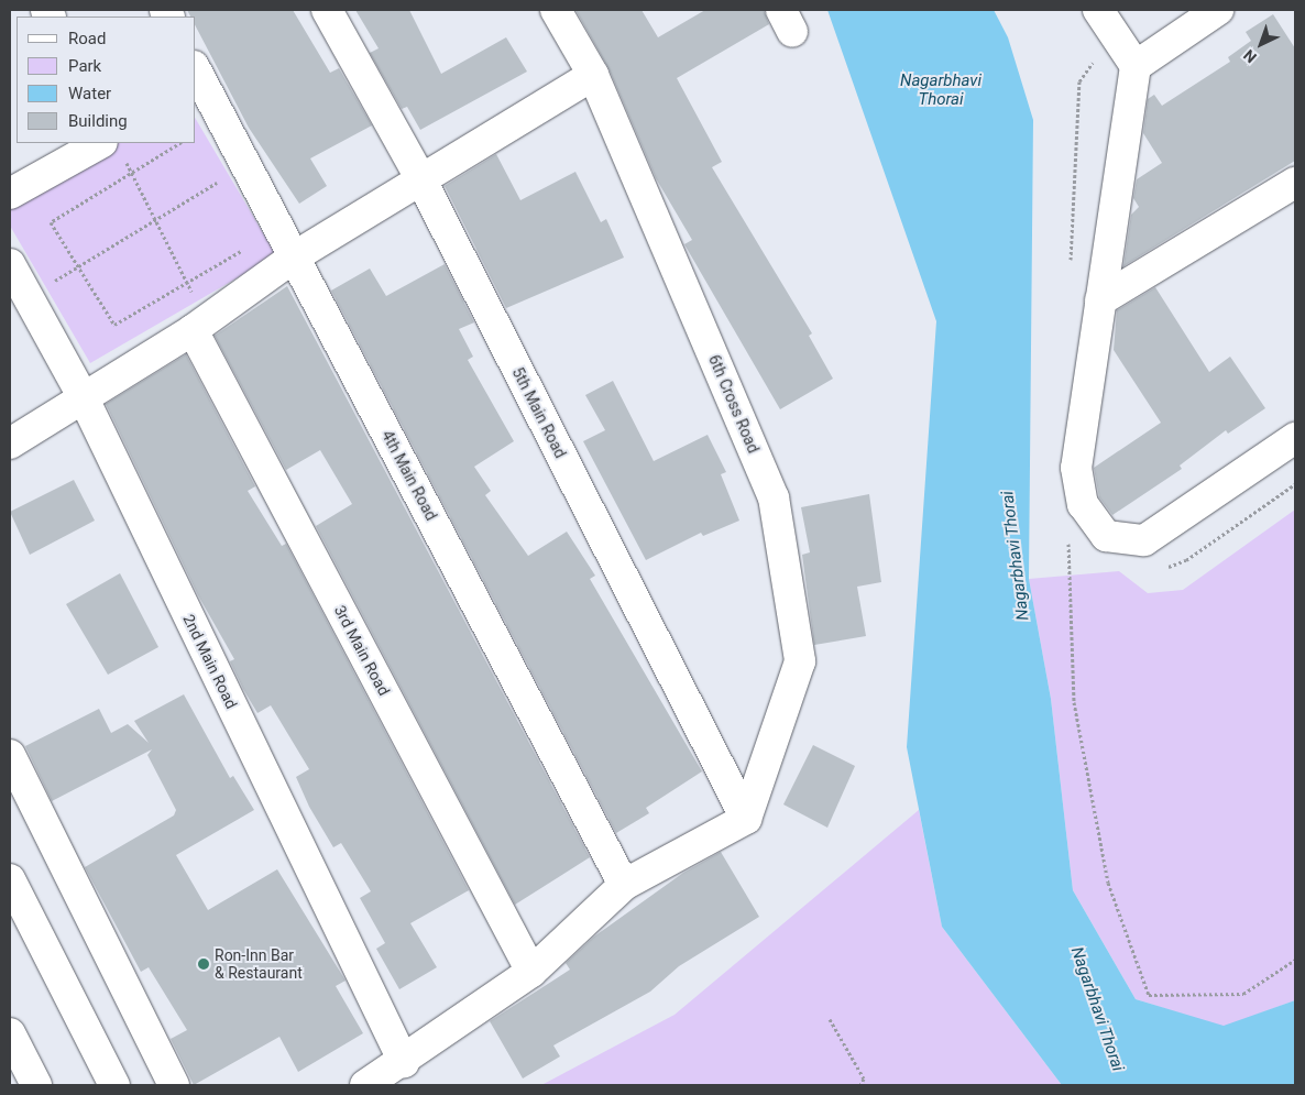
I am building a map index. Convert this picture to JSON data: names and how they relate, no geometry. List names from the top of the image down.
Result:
{
  "streets": {
    "main road": [
      "6th Cross Road",
      "5th Main Road",
      "4th Main Road",
      "3rd Main Road",
      "2nd Main Road"
    ]
  },
  "crossings": [
    ["6th Cross Road", "5th Main Road"]
  ],
  "water": ["Nagarbhavi Thorai"],
  "places": ["Ron-Inn Bar & Restaurant"],
  "legend": [
    "Road",
    "Park",
    "Water",
    "Building"
  ],
  "north": "bottom left"
}
